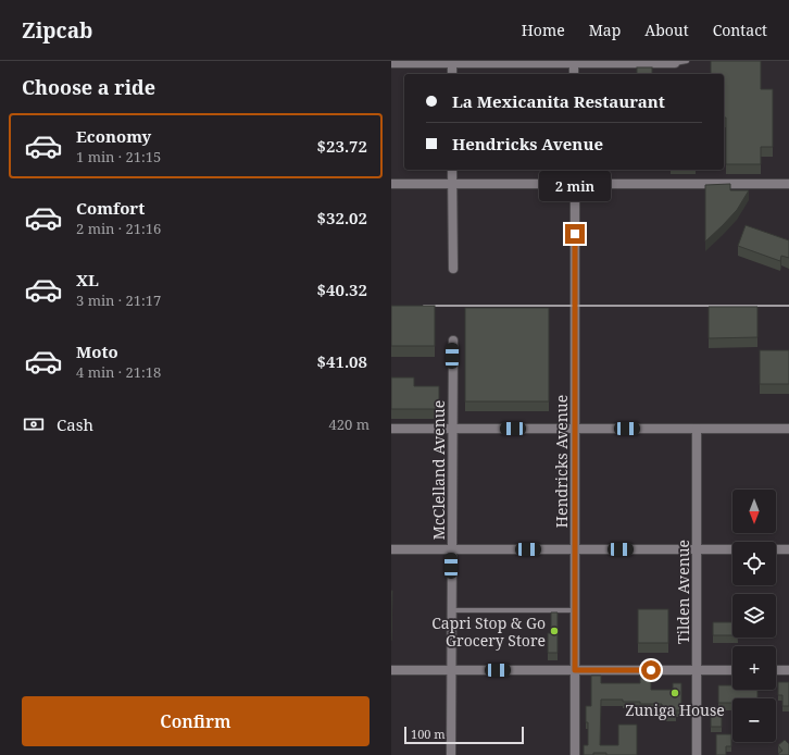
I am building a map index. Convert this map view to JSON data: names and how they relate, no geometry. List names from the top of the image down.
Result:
{
  "streets": {
    "street": ["Hendricks Avenue", "McClelland Avenue", "Tilden Avenue"]
  },
  "places": ["Capri Stop & Go Grocery Store", "Zuniga House"],
  "scale_bar": "100 m",
  "north": "bottom",
  "page": {
    "header": "Zipcab",
    "nav": [
      "Home",
      "Map",
      "About",
      "Contact"
    ],
    "heading": "Choose a ride",
    "banner": ["La Mexicanita Restaurant", "Hendricks Avenue"],
    "list": [
      {
        "name": "Economy",
        "note": "1 min · 21:15",
        "value": "$23.72"
      },
      {
        "name": "Comfort",
        "note": "2 min · 21:16",
        "value": "$32.02"
      },
      {
        "name": "XL",
        "note": "3 min · 21:17",
        "value": "$40.32"
      },
      {
        "name": "Moto",
        "note": "4 min · 21:18",
        "value": "$41.08"
      }
    ],
    "bubble": "2 min",
    "pay": ["Cash", "420 m"],
    "map_buttons": ["+", "−"],
    "buttons": "Confirm",
    "scale": "100 m"
  }
}
